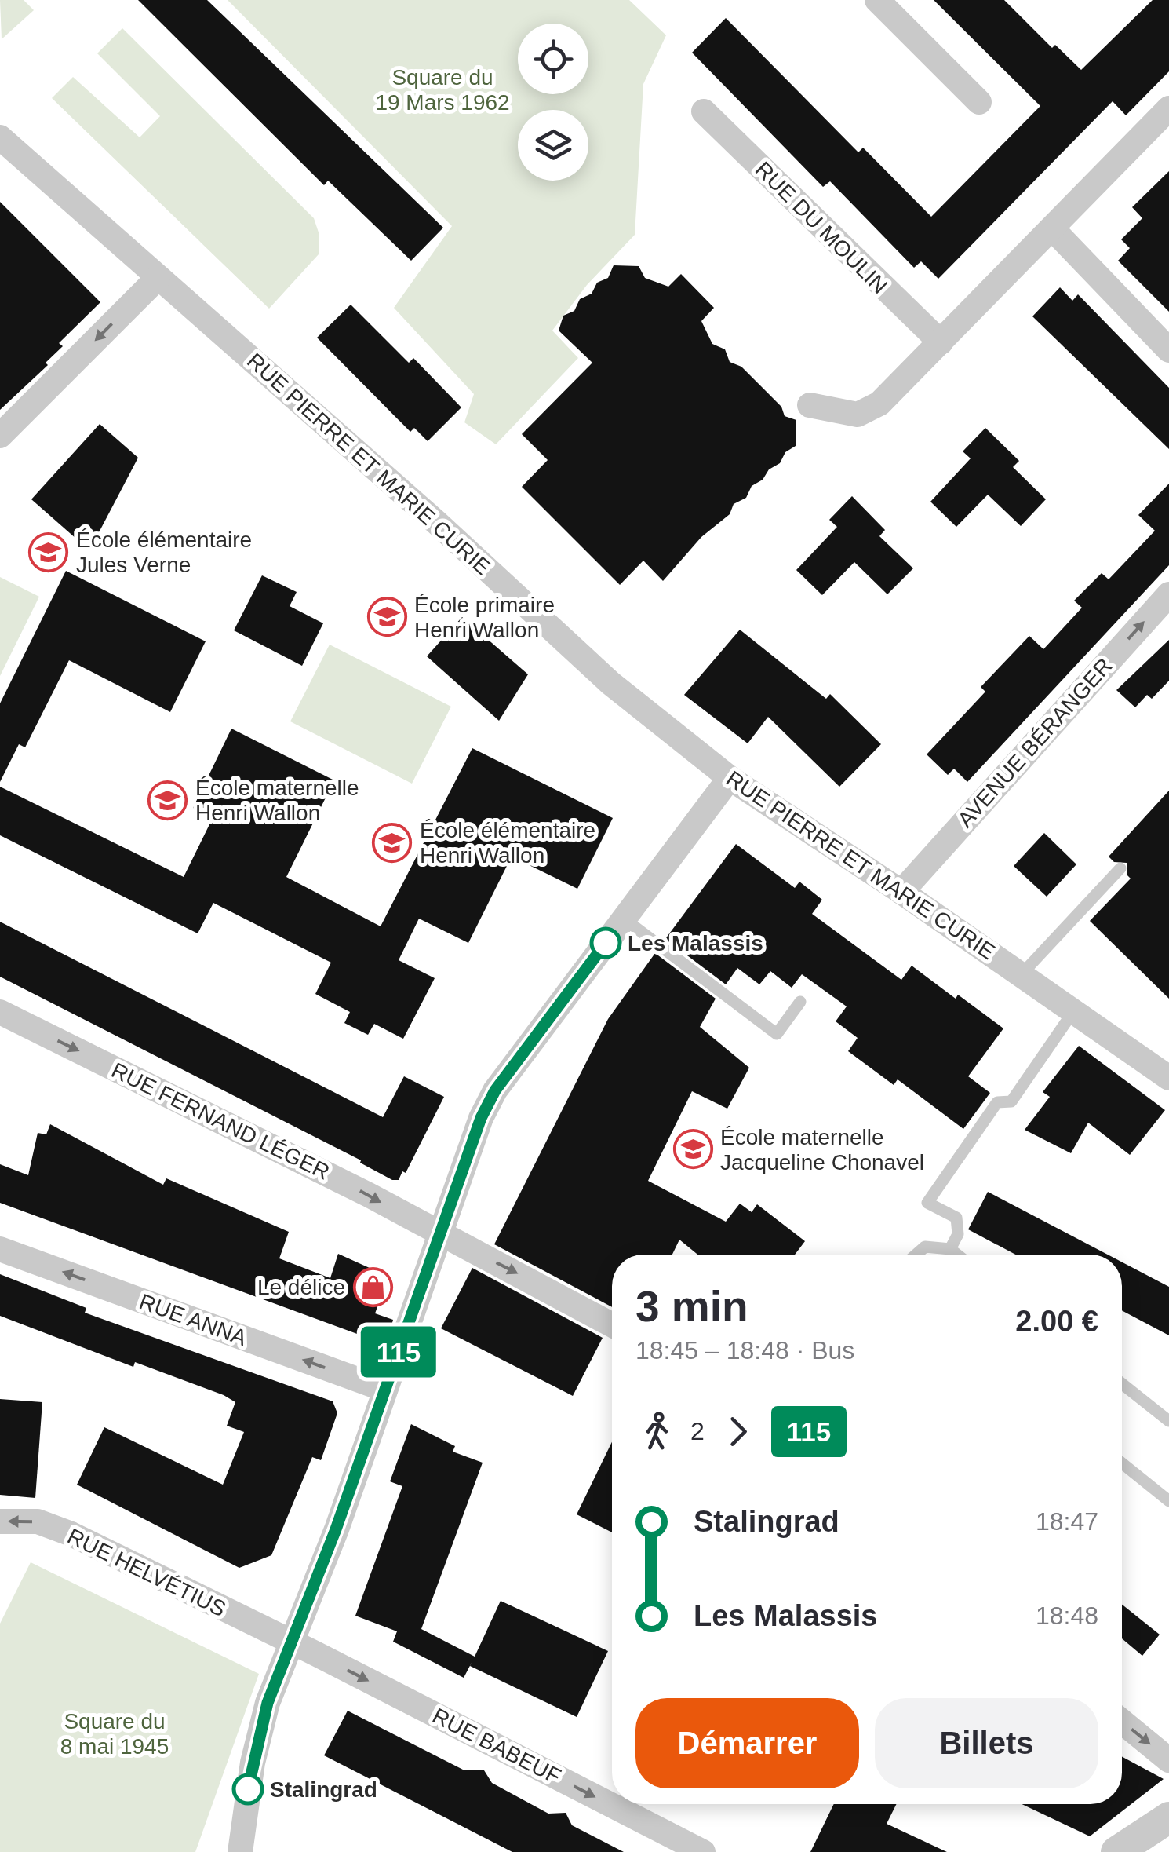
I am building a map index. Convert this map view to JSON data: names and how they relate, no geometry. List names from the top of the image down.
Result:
{
  "streets": {
    "street": [
      "RUE DU MOULIN",
      "RUE PIERRE ET MARIE CURIE",
      "AVENUE BÉRANGER",
      "RUE FERNAND LÉGER",
      "RUE ANNA",
      "RUE HELVÉTIUS",
      "RUE BABEUF"
    ]
  },
  "crossings": [
    ["RUE PIERRE ET MARIE CURIE", "AVENUE BÉRANGER"],
    ["RUE HELVÉTIUS", "RUE BABEUF"]
  ],
  "one_way": [
    "AVENUE BÉRANGER",
    "RUE FERNAND LÉGER",
    "RUE ANNA",
    "RUE HELVÉTIUS",
    "RUE BABEUF"
  ],
  "parks": ["Square du 19 Mars 1962", "Square du 8 mai 1945"],
  "places": {
    "school or university": [
      "École élémentaire Jules Verne",
      "École primaire Henri Wallon",
      "École maternelle Henri Wallon",
      "École élémentaire Henri Wallon",
      "École maternelle Jacqueline Chonavel"
    ],
    "other": ["Les Malassis", "Stalingrad"],
    "shop": ["Le délice"]
  },
  "lines": ["bus line 115"],
  "page": {
    "on_map": "115",
    "heading": ["3 min", "18:45 – 18:48 · Bus", "2.00 €"],
    "legs": ["2", "115"],
    "list": [
      {
        "name": "Stalingrad",
        "value": "18:47"
      },
      {
        "name": "Les Malassis",
        "value": "18:48"
      }
    ],
    "buttons": ["Démarrer", "Billets"]
  }
}
